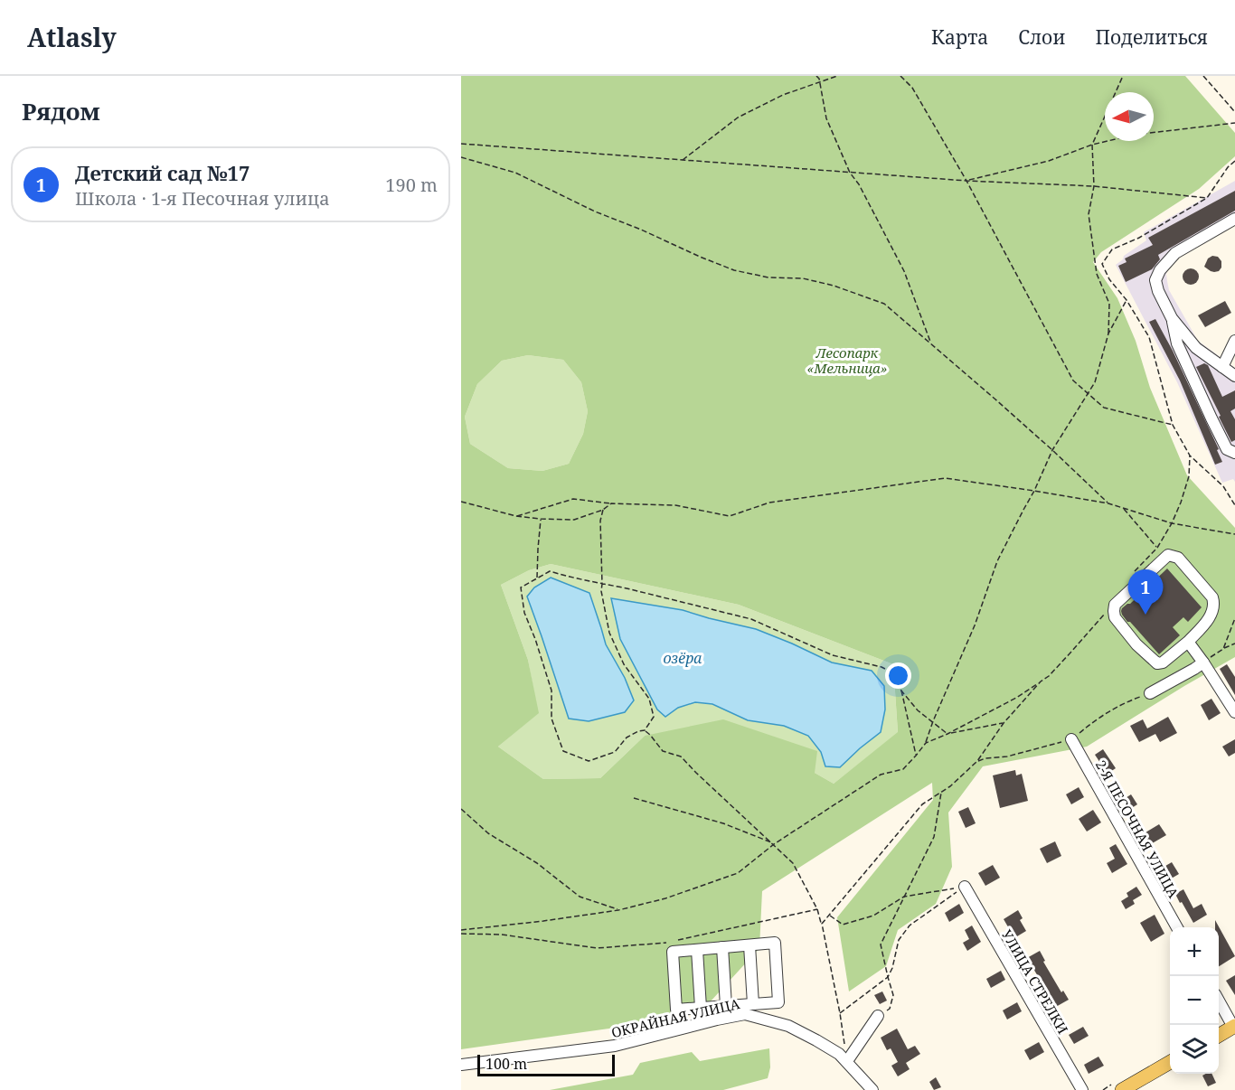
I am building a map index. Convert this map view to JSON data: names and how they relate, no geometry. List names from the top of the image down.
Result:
{
  "streets": {
    "street": ["2-Я ПЕСОЧНАЯ УЛИЦА", "УЛИЦА СТРЕЛКИ", "ОКРАЙНАЯ УЛИЦА"]
  },
  "water": ["озёра"],
  "parks": ["Лесопарк «Мельница»"],
  "scale_bar": "100 m",
  "north": "left",
  "page": {
    "header": "Atlasly",
    "nav": ["Карта", "Слои", "Поделиться"],
    "heading": "Рядом",
    "list": [
      {
        "mark": "1",
        "name": "Детский сад №17",
        "note": "Школа · 1-я Песочная улица",
        "value": "190 m"
      }
    ],
    "pins": "1",
    "map_buttons": ["+", "−"],
    "scale": "100 m"
  }
}
